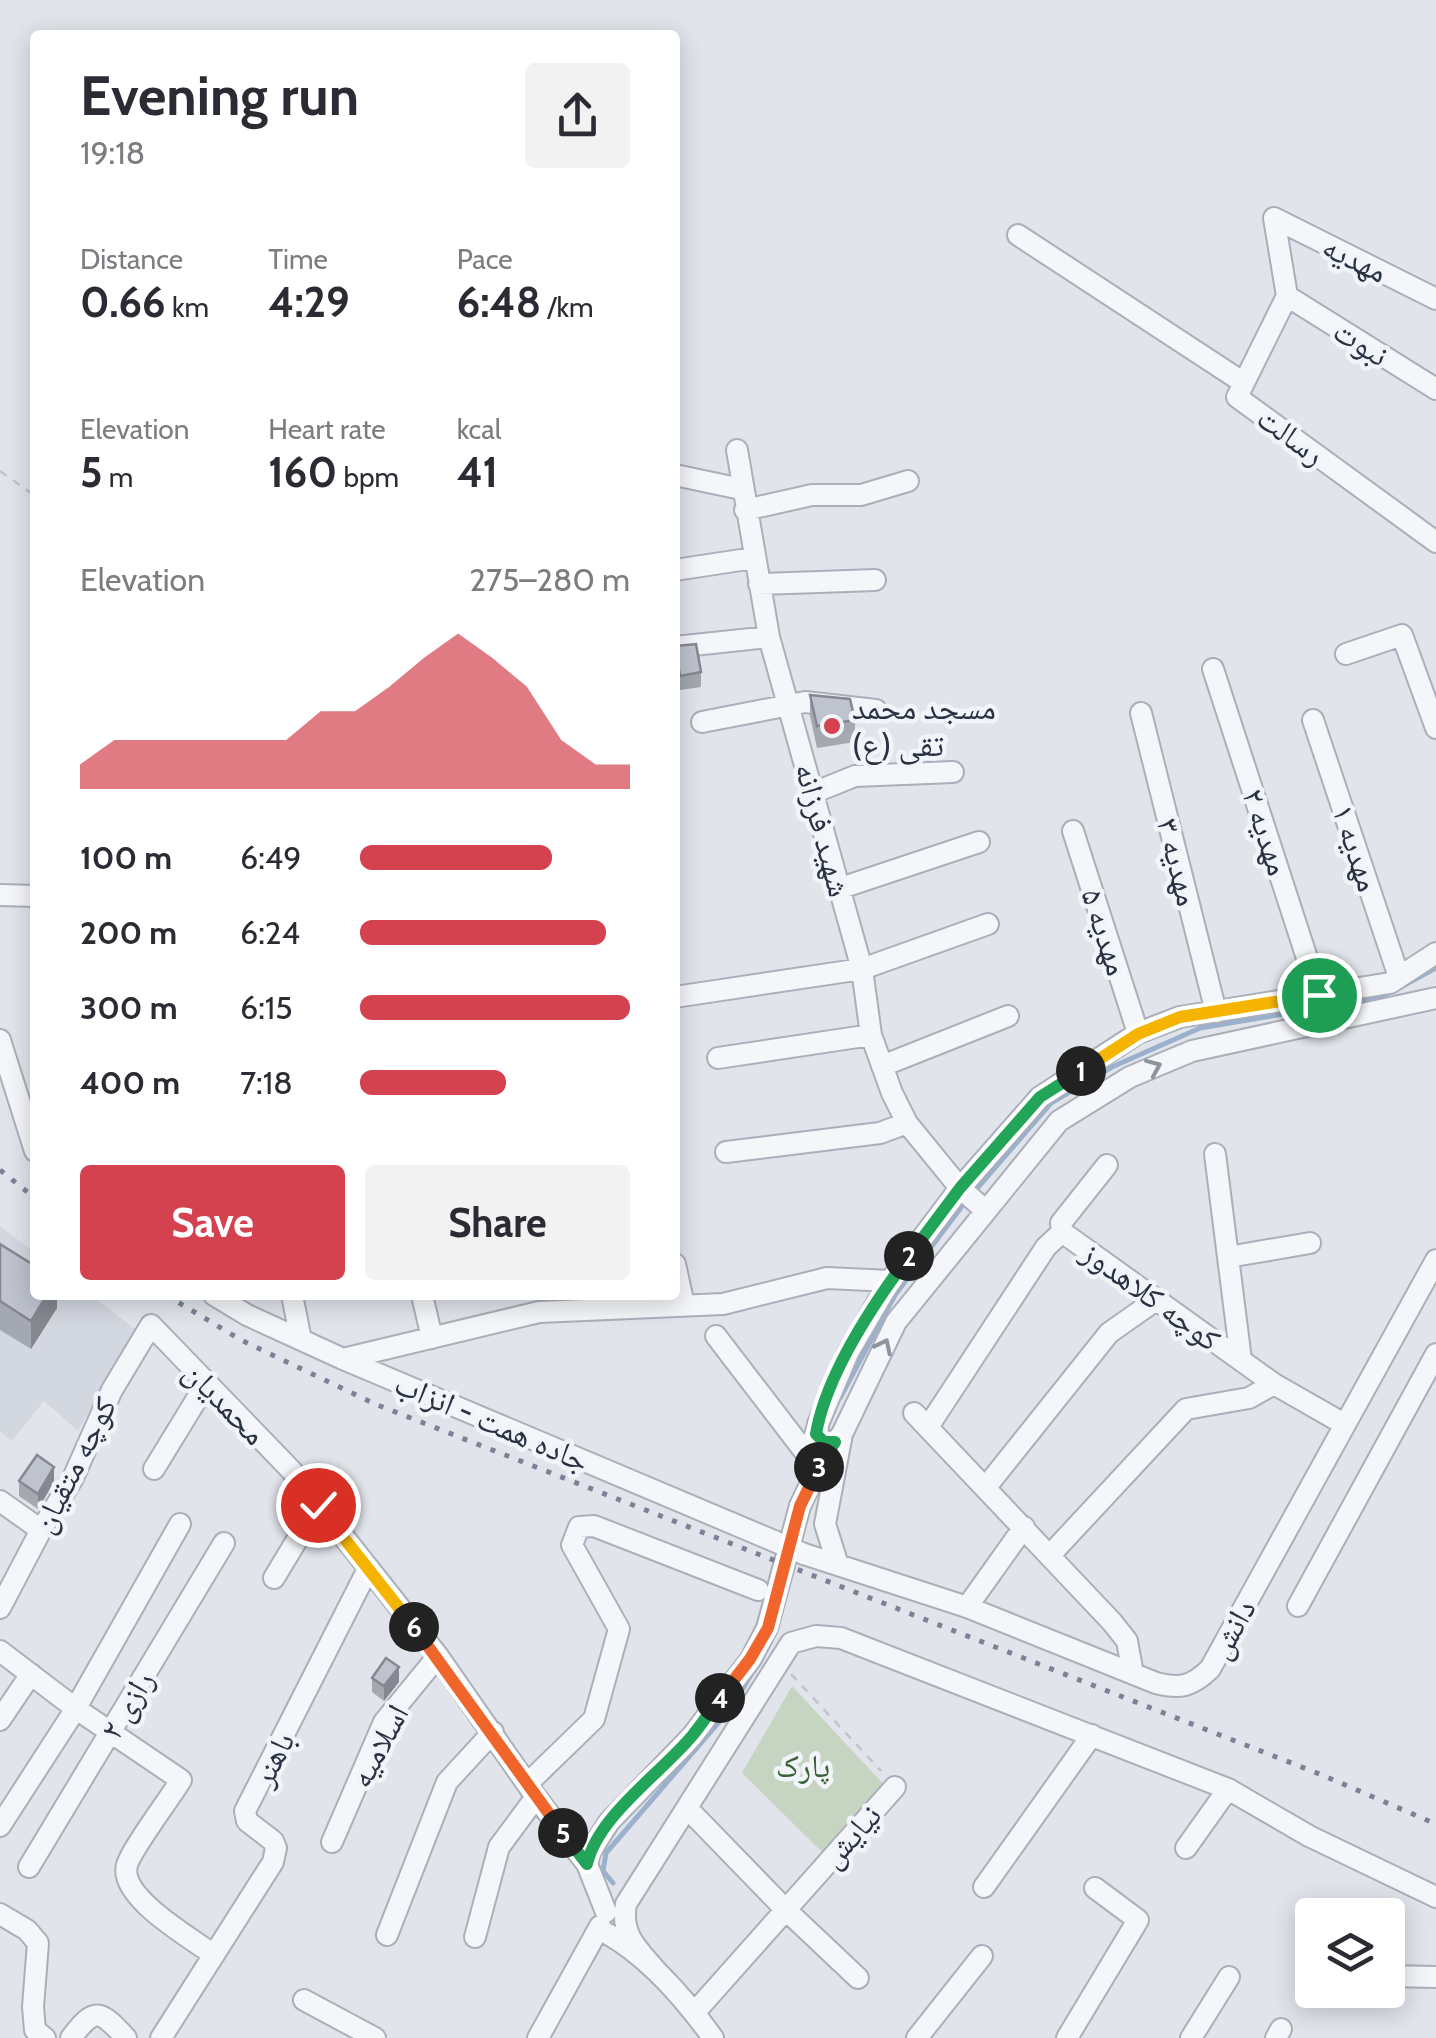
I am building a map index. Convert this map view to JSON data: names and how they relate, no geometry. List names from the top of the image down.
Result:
{
  "streets": {
    "street": [
      "مهدیه",
      "نبوت",
      "رسالت",
      "شهید فرزانه",
      "مهدیه ۲",
      "مهدیه ۱",
      "مهدیه ۳",
      "مهدیه ۵",
      "کوچه کلاهدوز",
      "محمدیان",
      "جاده همت - انزاب",
      "کوچه متقیان",
      "دانش",
      "رازی ۲",
      "اسلاميه",
      "باهنر",
      "نیایش"
    ]
  },
  "crossings": [
    ["مهدیه", "نبوت"],
    ["مهدیه", "رسالت"],
    ["نبوت", "رسالت"],
    ["کوچه کلاهدوز", "دانش"],
    ["محمدیان", "کوچه متقیان"],
    ["محمدیان", "اسلاميه"],
    ["محمدیان", "باهنر"],
    ["جاده همت - انزاب", "دانش"]
  ],
  "parks": ["پارک"],
  "places": ["مسجد محمد تقی (ع)"],
  "page": {
    "heading": ["Evening run", "19:18"],
    "stats": [
      ["Distance", "0.66 km"],
      ["Time", "4:29"],
      ["Pace", "6:48 /km"],
      ["Elevation", "5 m"],
      ["Heart rate", "160 bpm"],
      ["kcal", "41"]
    ],
    "chart": ["Elevation", "275–280 m"],
    "list": [
      {
        "name": "100 m",
        "note": "6:49"
      },
      {
        "name": "200 m",
        "note": "6:24"
      },
      {
        "name": "300 m",
        "note": "6:15"
      },
      {
        "name": "400 m",
        "note": "7:18"
      }
    ],
    "pins": [
      "1",
      "2",
      "3",
      "6",
      "4",
      "5"
    ],
    "buttons": ["Save", "Share"]
  }
}
